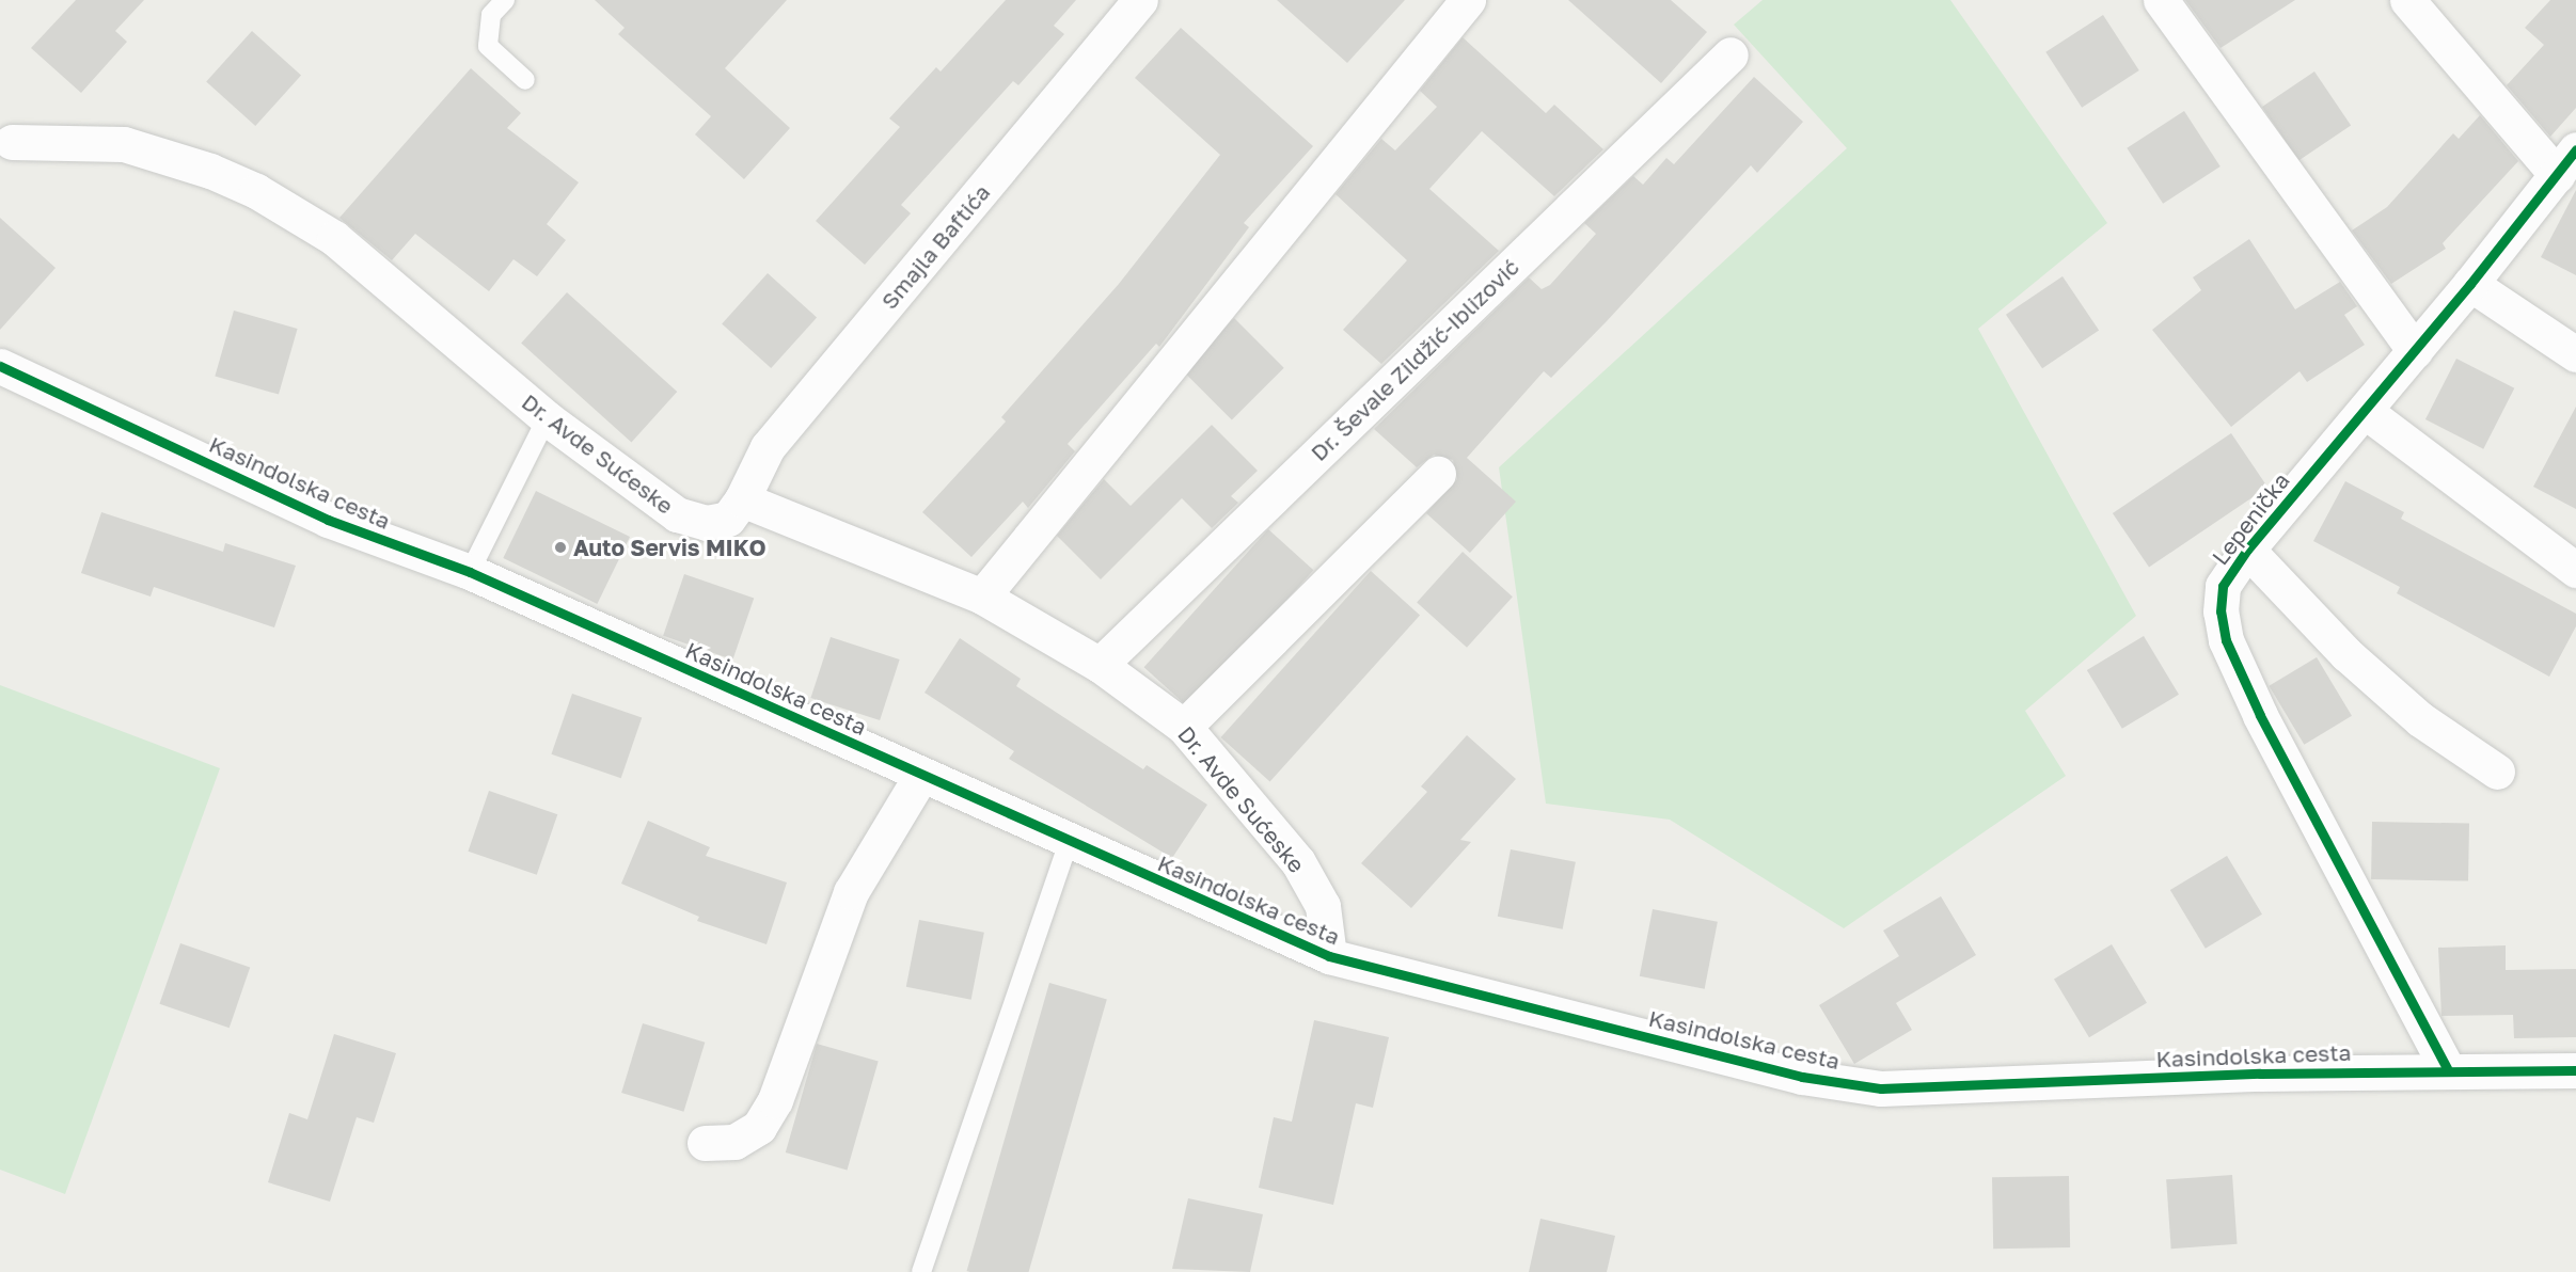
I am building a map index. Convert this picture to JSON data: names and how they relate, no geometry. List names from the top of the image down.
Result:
{
  "streets": {
    "street": [
      "Smajla Baftića",
      "Dr. Ševale Zildžić-Iblizović",
      "Dr. Avde Sućeske",
      "Kasindolska cesta",
      "Lepenička"
    ]
  },
  "crossings": [
    ["Smajla Baftića", "Dr. Avde Sućeske"],
    ["Dr. Ševale Zildžić-Iblizović", "Dr. Avde Sućeske"],
    ["Dr. Avde Sućeske", "Kasindolska cesta"],
    ["Kasindolska cesta", "Lepenička"]
  ],
  "places": ["Auto Servis MIKO"]
}
